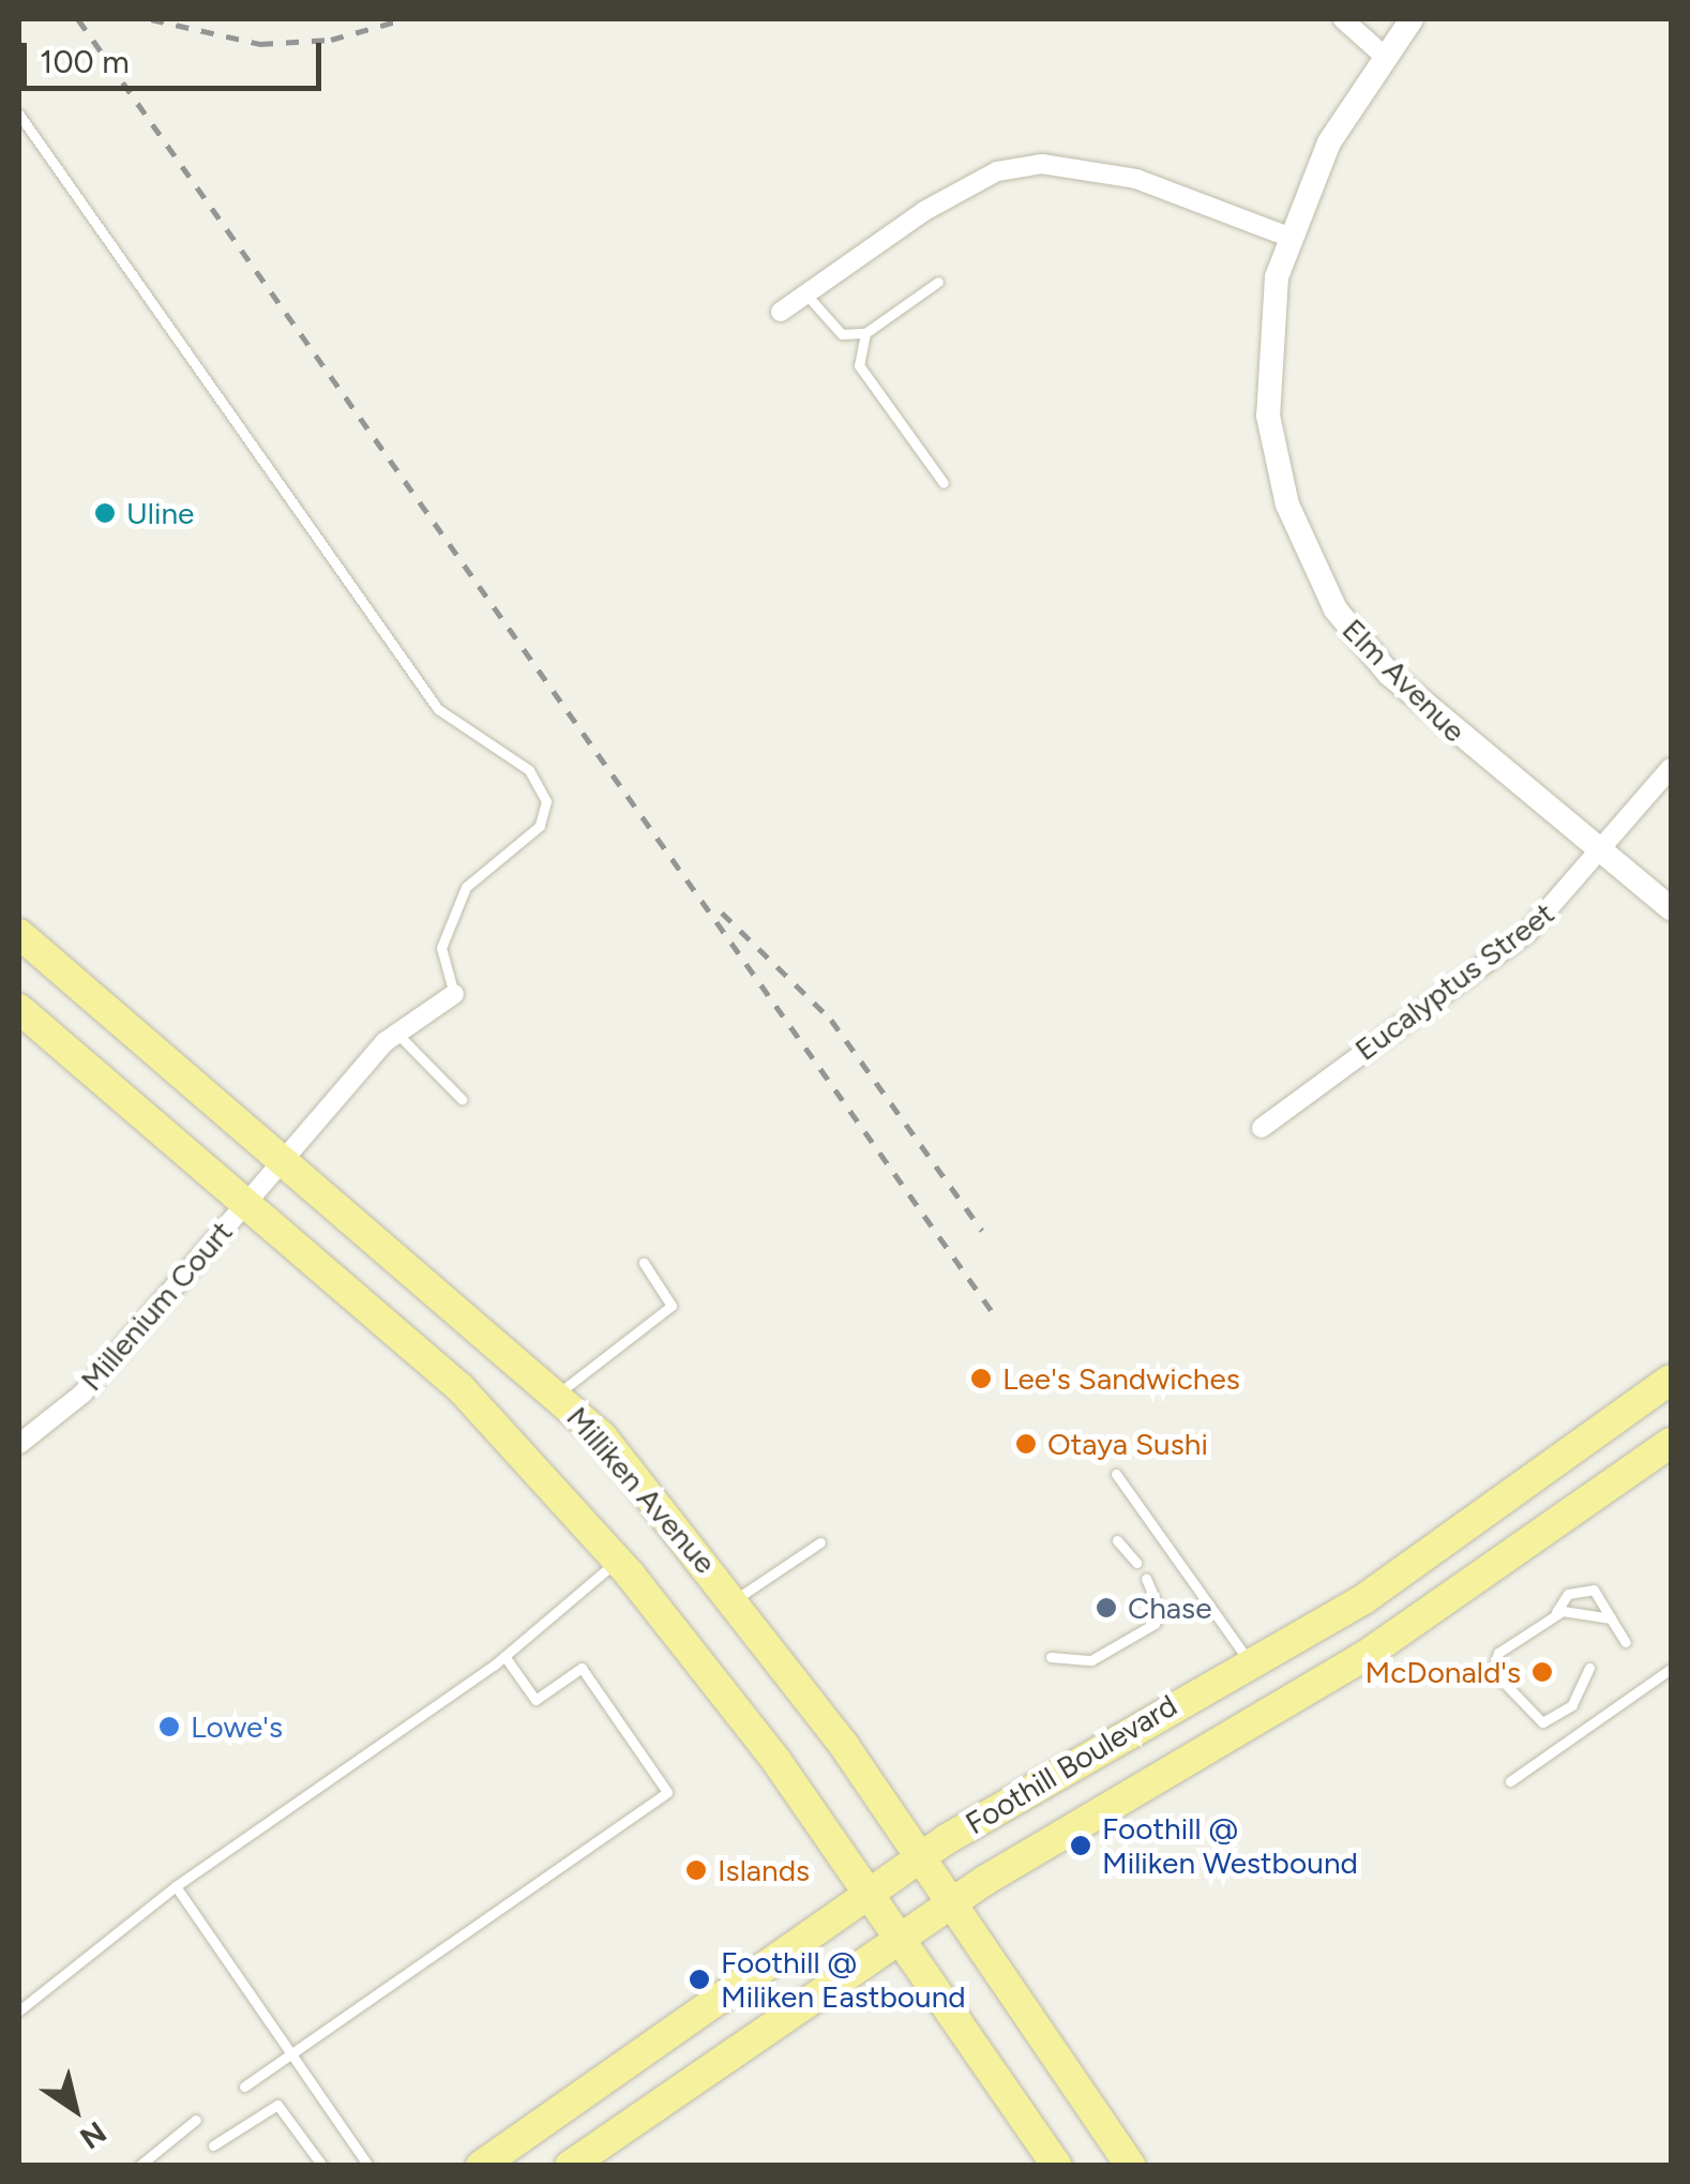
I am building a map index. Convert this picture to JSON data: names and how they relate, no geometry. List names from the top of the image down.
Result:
{
  "streets": {
    "main road": ["Milliken Avenue", "Foothill Boulevard"],
    "street": ["Elm Avenue", "Eucalyptus Street", "Millenium Court"]
  },
  "crossings": [
    ["Elm Avenue", "Eucalyptus Street"],
    ["Millenium Court", "Milliken Avenue"],
    ["Milliken Avenue", "Foothill Boulevard"]
  ],
  "places": [
    "Uline",
    "Lee's Sandwiches",
    "Otaya Sushi",
    "Chase",
    "McDonald's",
    "Lowe's",
    "Foothill @ Miliken Westbound",
    "Islands",
    "Foothill @ Miliken Eastbound"
  ],
  "scale_bar": "100 m",
  "north": "bottom right"
}
